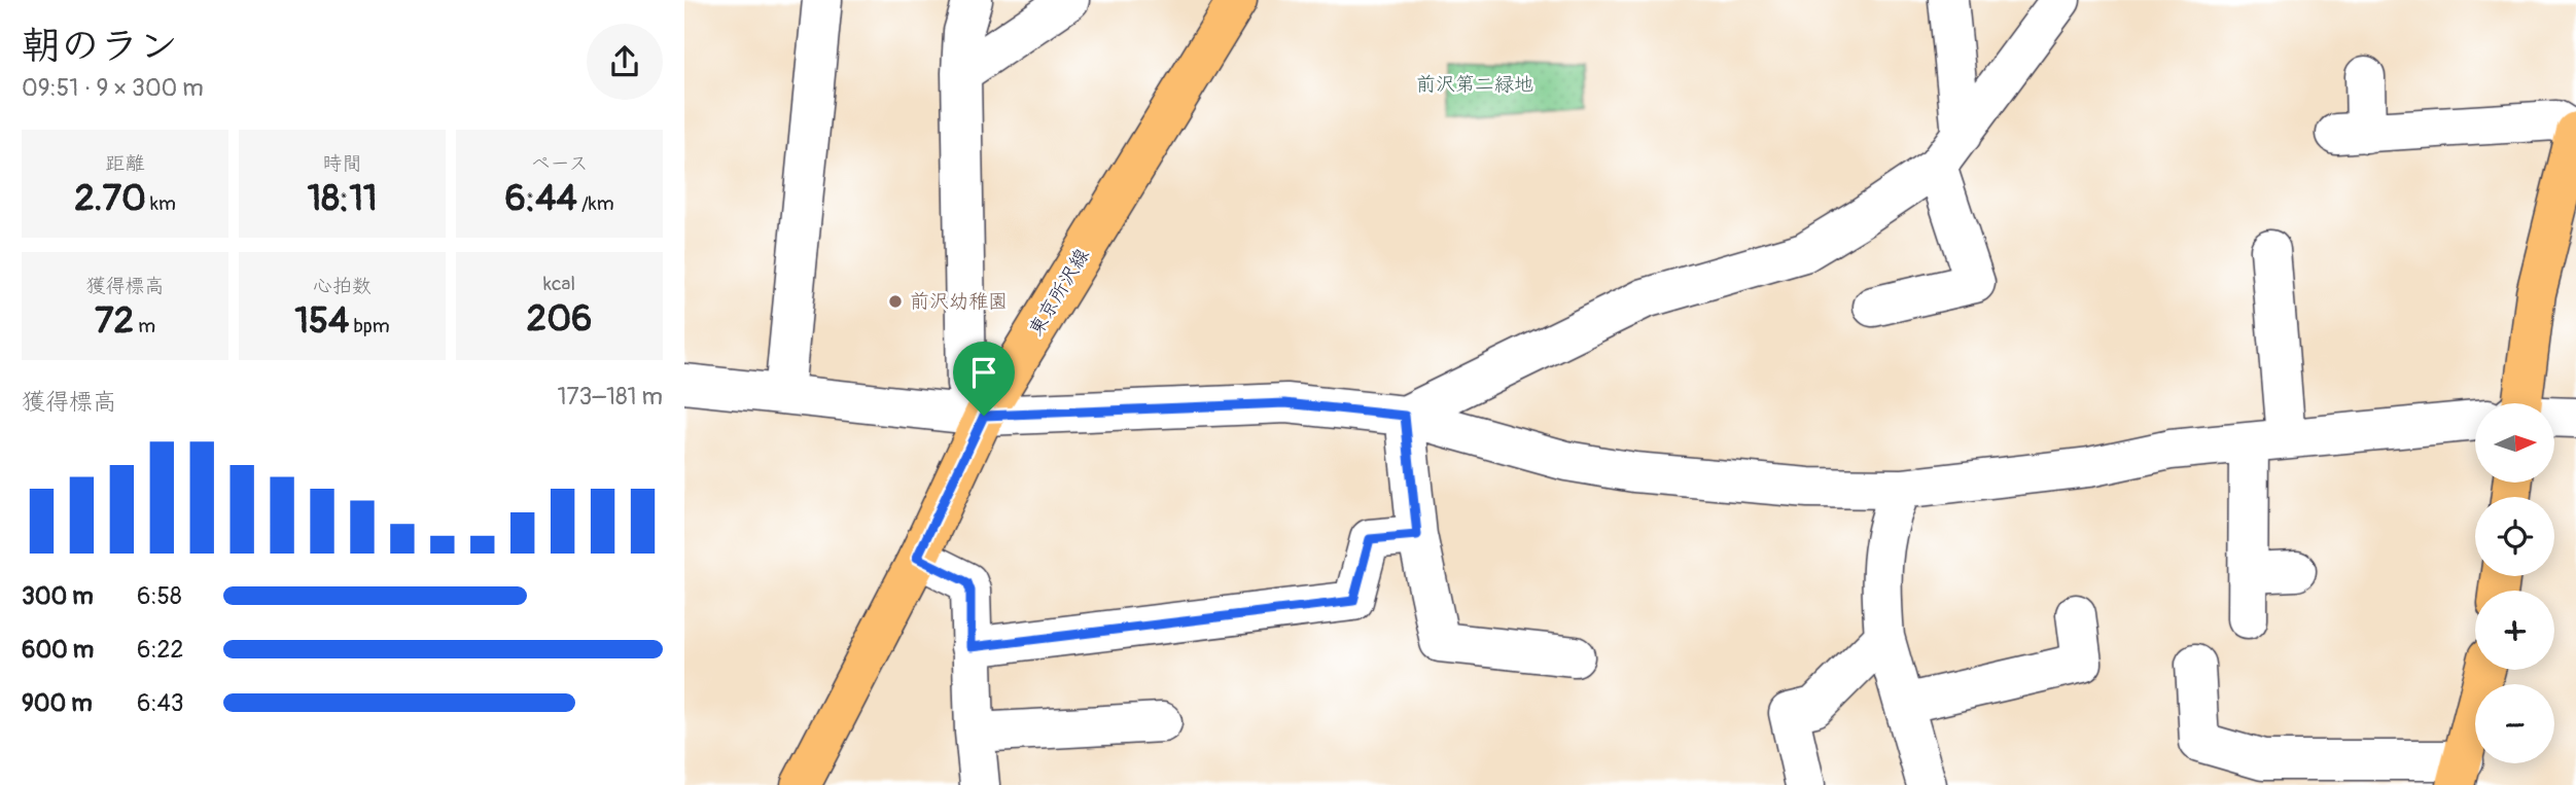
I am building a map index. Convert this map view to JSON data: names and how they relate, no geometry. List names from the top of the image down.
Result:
{
  "streets": {
    "main road": ["東京所沢線"]
  },
  "parks": ["前沢第二緑地"],
  "places": ["前沢幼稚園"],
  "north": "right",
  "page": {
    "heading": ["朝のラン", "09:51 · 9 × 300 m"],
    "stats": [
      ["距離", "2.70 km"],
      ["時間", "18:11"],
      ["ペース", "6:44 /km"],
      ["獲得標高", "72 m"],
      ["心拍数", "154 bpm"],
      ["kcal", "206"]
    ],
    "chart": ["獲得標高", "173–181 m"],
    "map_buttons": ["+", "−"],
    "list": [
      {
        "name": "300 m",
        "note": "6:58"
      },
      {
        "name": "600 m",
        "note": "6:22"
      },
      {
        "name": "900 m",
        "note": "6:43"
      }
    ]
  }
}
